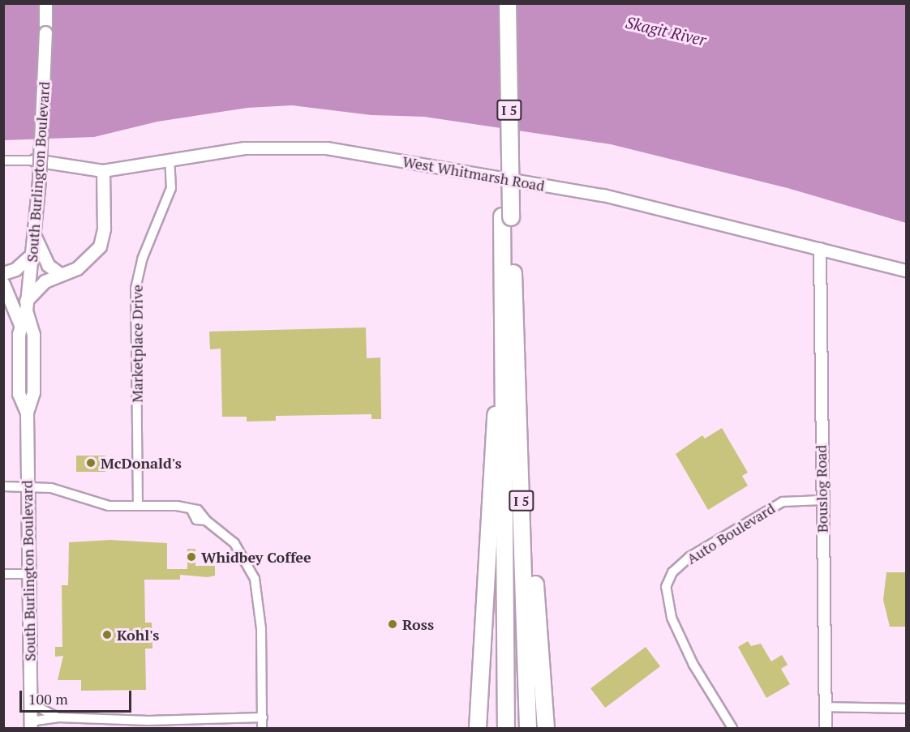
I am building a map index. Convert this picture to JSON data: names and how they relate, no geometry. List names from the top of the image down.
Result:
{
  "streets": {
    "highway": ["I 5"],
    "main road": ["South Burlington Boulevard"],
    "street": [
      "West Whitmarsh Road",
      "Marketplace Drive",
      "Bouslog Road",
      "Auto Boulevard"
    ]
  },
  "crossings": [
    ["West Whitmarsh Road", "Marketplace Drive"],
    ["West Whitmarsh Road", "Bouslog Road"],
    ["Bouslog Road", "Auto Boulevard"]
  ],
  "water": ["Skagit River"],
  "places": [
    "McDonald's",
    "Whidbey Coffee",
    "Ross",
    "Kohl's"
  ],
  "scale_bar": "100 m"
}
